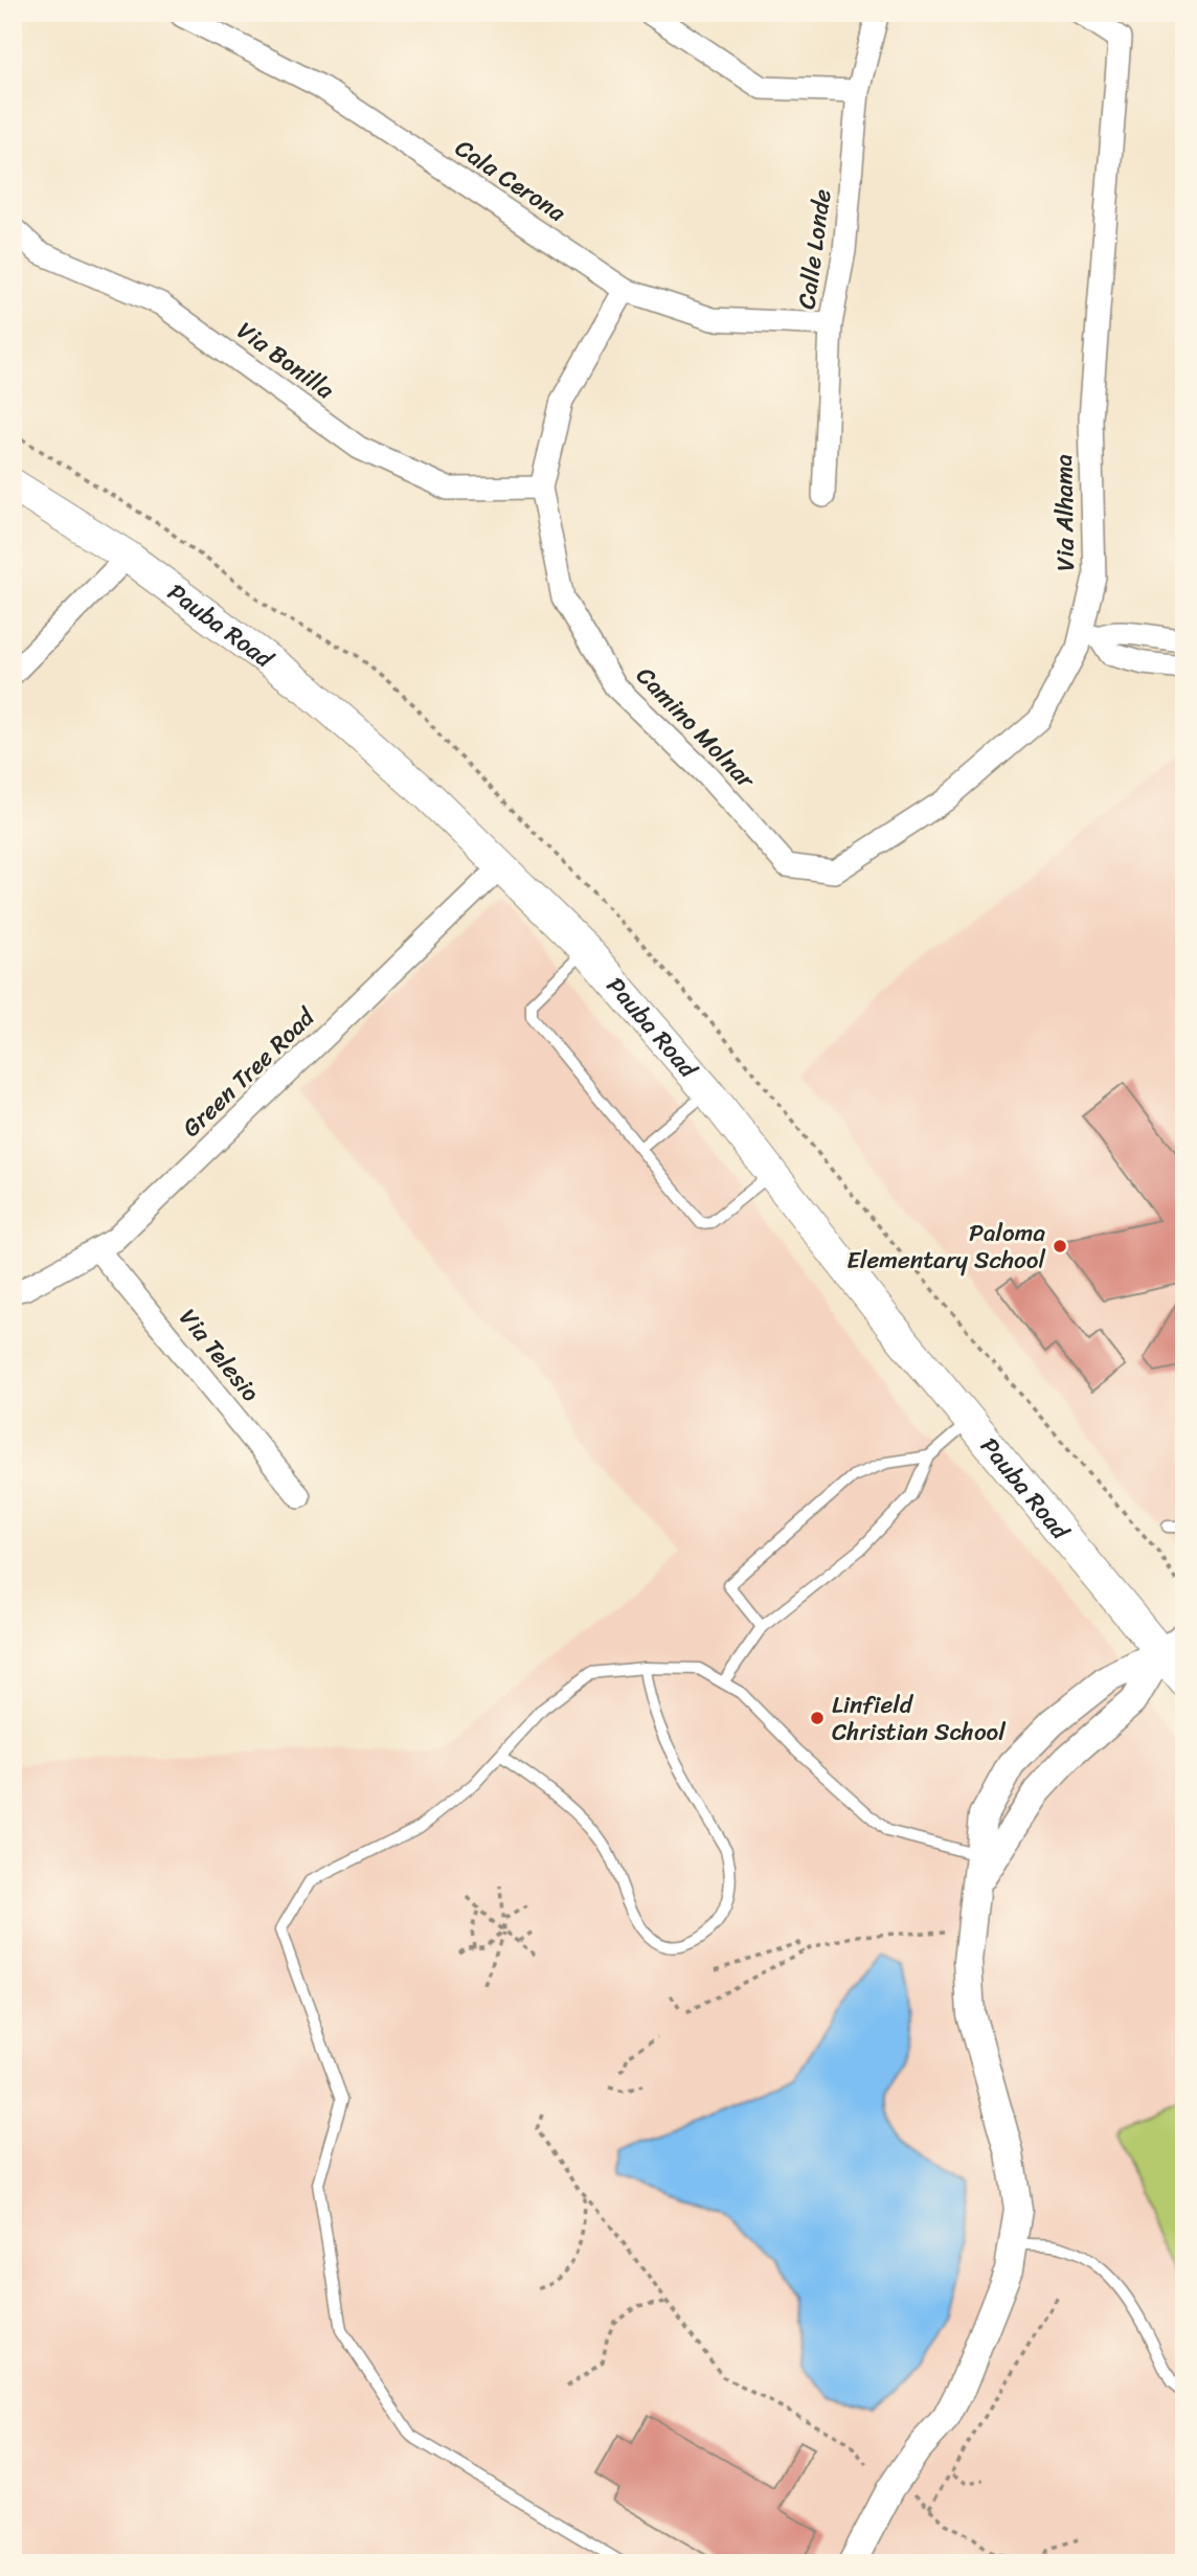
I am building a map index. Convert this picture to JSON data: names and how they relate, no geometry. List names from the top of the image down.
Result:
{
  "streets": {
    "main road": ["Pauba Road"],
    "street": [
      "Cala Cerona",
      "Calle Londe",
      "Via Bonilla",
      "Via Alhama",
      "Camino Molnar",
      "Green Tree Road",
      "Via Telesio"
    ]
  },
  "crossings": [
    ["Cala Cerona", "Calle Londe"],
    ["Cala Cerona", "Camino Molnar"],
    ["Via Bonilla", "Camino Molnar"],
    ["Via Alhama", "Camino Molnar"],
    ["Pauba Road", "Green Tree Road"],
    ["Green Tree Road", "Via Telesio"]
  ],
  "places": ["Paloma Elementary School", "Linfield Christian School"]
}
